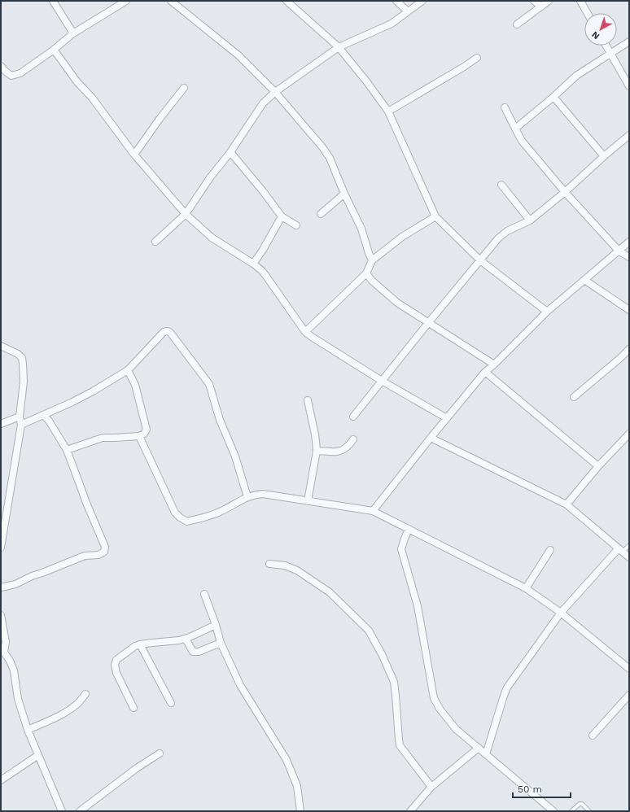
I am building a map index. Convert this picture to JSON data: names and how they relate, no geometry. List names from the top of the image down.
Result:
{
  "scale_bar": "50 m",
  "north": "bottom left"
}
